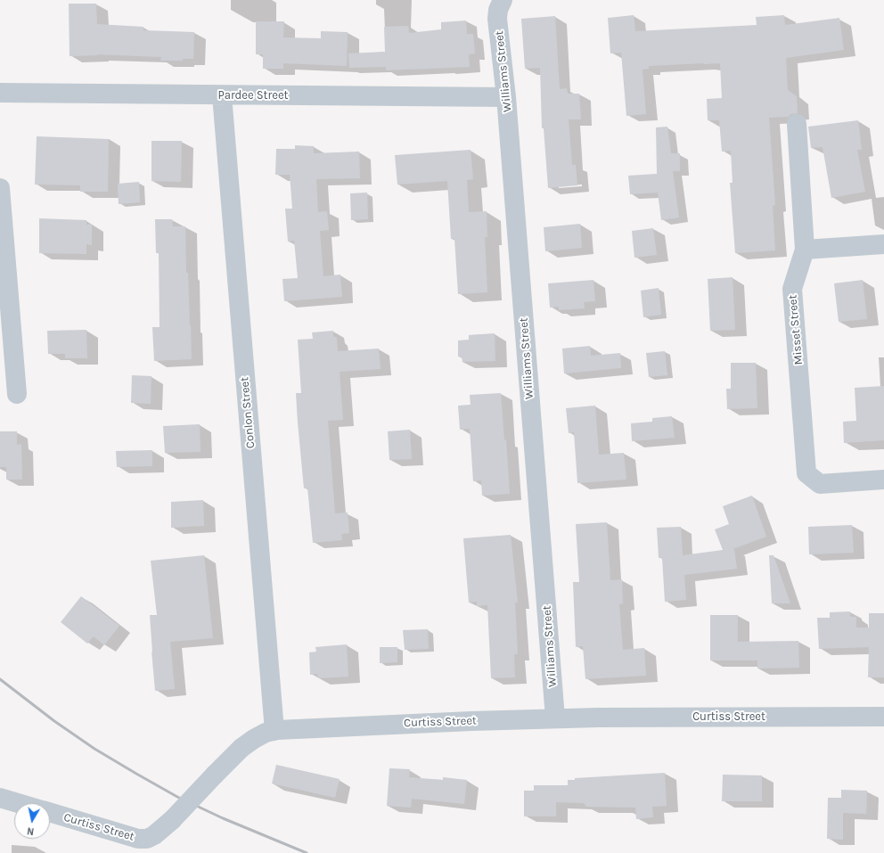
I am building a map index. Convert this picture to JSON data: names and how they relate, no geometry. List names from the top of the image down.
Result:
{
  "streets": {
    "street": [
      "Williams Street",
      "Pardee Street",
      "Misset Street",
      "Conlon Street",
      "Curtiss Street"
    ]
  },
  "crossings": [
    ["Williams Street", "Pardee Street"],
    ["Williams Street", "Curtiss Street"],
    ["Pardee Street", "Conlon Street"],
    ["Conlon Street", "Curtiss Street"]
  ],
  "north": "bottom"
}
